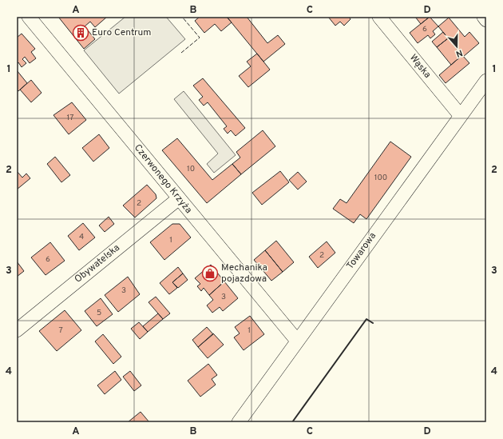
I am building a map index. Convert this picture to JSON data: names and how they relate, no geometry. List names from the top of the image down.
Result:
{
  "streets": {
    "street": [
      "Wąska",
      "Czerwonego Krzyża",
      "Towarowa",
      "Obywatelska"
    ]
  },
  "crossings": [
    ["Wąska", "Towarowa"],
    ["Czerwonego Krzyża", "Towarowa"],
    ["Czerwonego Krzyża", "Obywatelska"]
  ],
  "places": {
    "building": ["Euro Centrum"],
    "shop": ["Mechanika pojazdowa"]
  },
  "house_numbers": [
    "6",
    "17",
    "10",
    "100",
    "2",
    "4",
    "1",
    "2",
    "6",
    "3",
    "3",
    "5",
    "7",
    "1"
  ],
  "north": "bottom",
  "grid": {
    "columns": [
      "A",
      "B",
      "C",
      "D"
    ],
    "rows": [
      "1",
      "2",
      "3",
      "4"
    ]
  }
}
